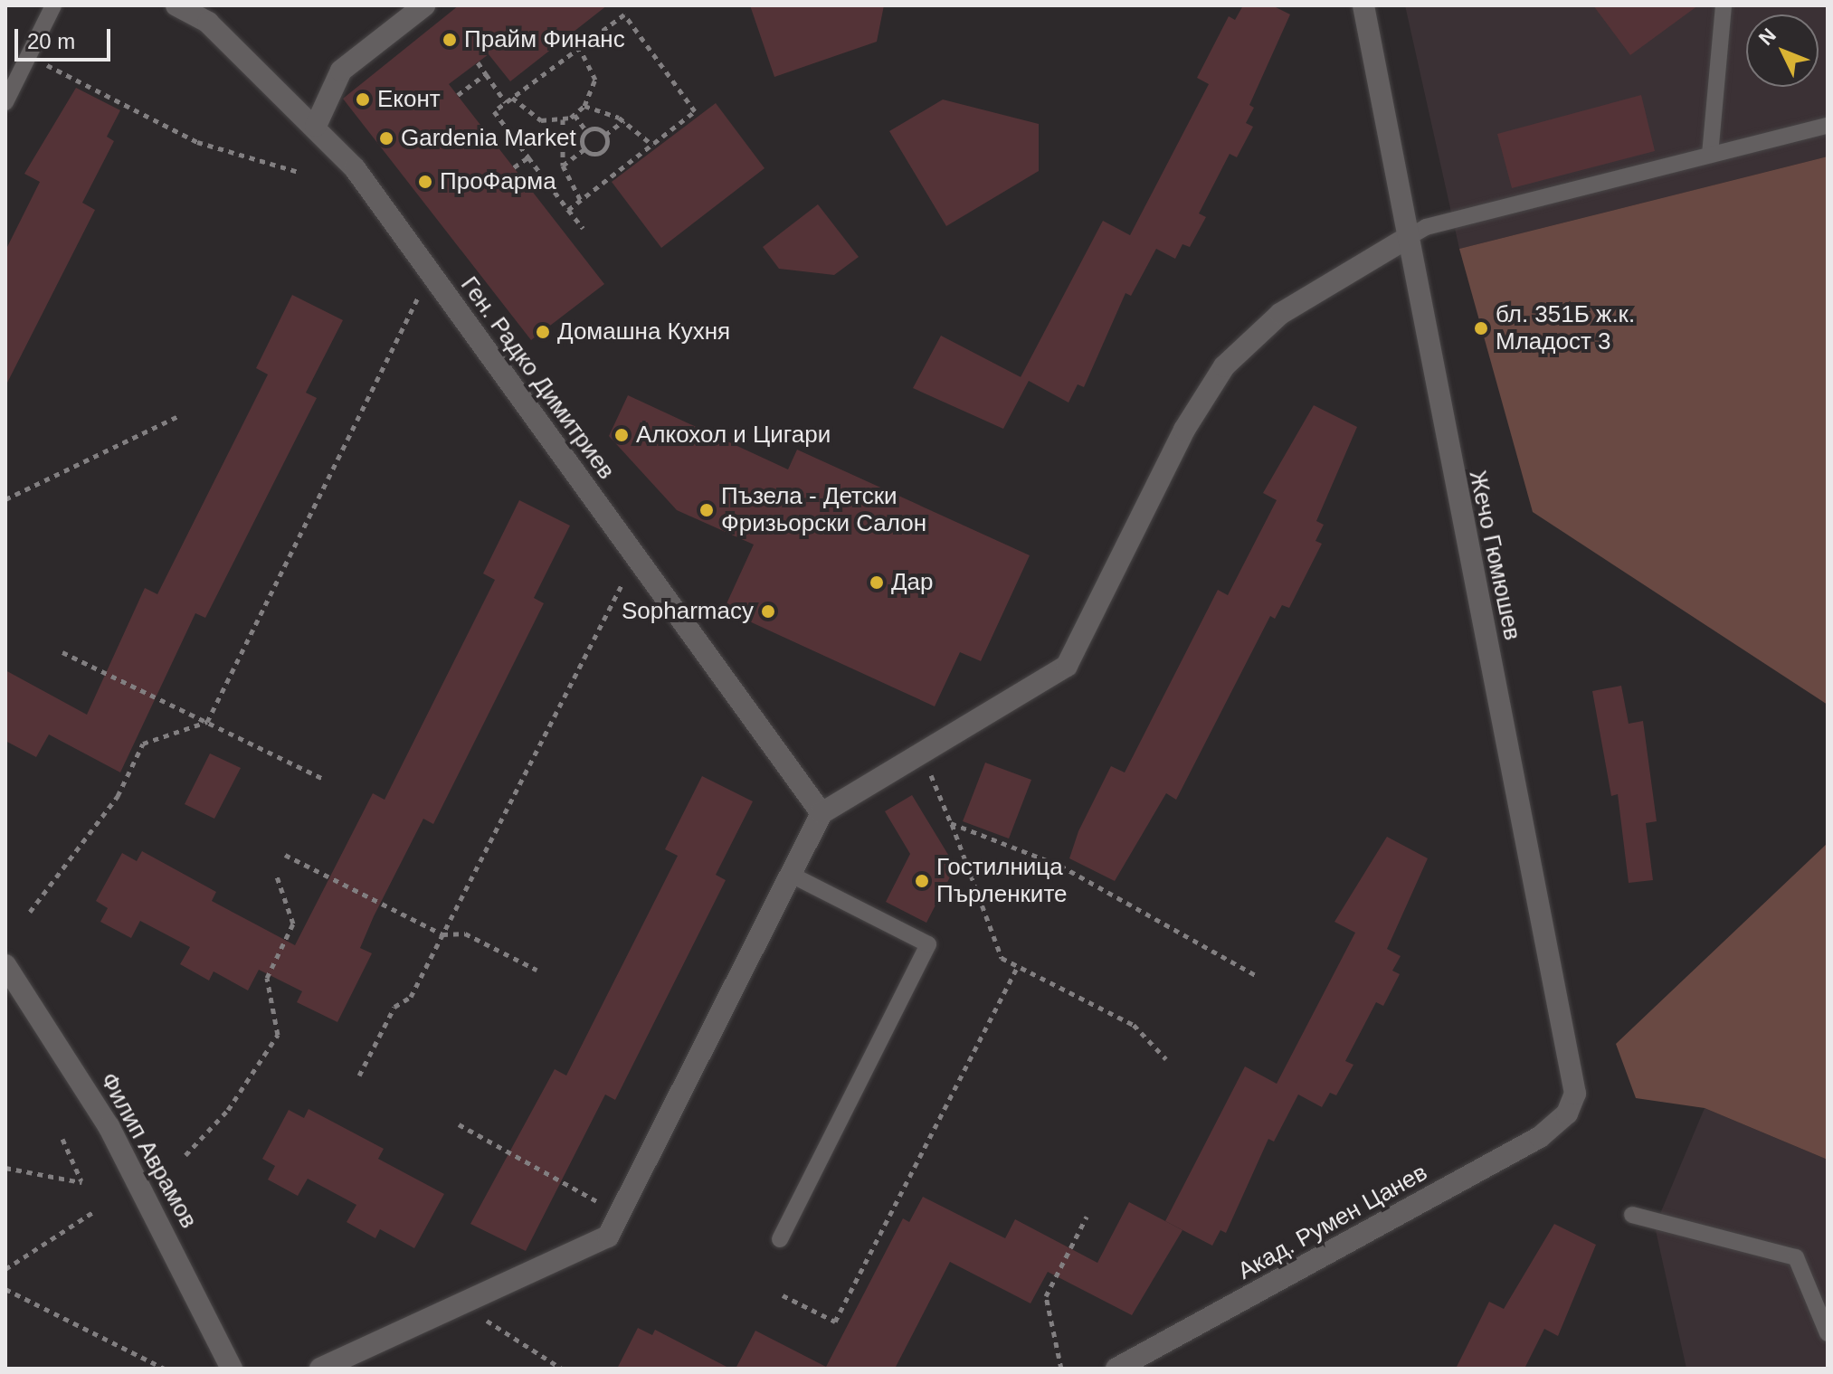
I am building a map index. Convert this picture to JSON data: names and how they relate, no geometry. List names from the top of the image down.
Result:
{
  "streets": {
    "street": [
      "Ген. Радко Димитриев",
      "Жечо Гюмюшев",
      "Филип Аврамов",
      "Акад. Румен Цанев"
    ]
  },
  "crossings": [
    ["Жечо Гюмюшев", "Акад. Румен Цанев"]
  ],
  "places": [
    "Прайм Финанс",
    "Еконт",
    "Gardenia Market",
    "ПроФарма",
    "бл. 351Б ж.к. Младост 3",
    "Домашна Кухня",
    "Алкохол и Цигари",
    "Пъзела - Детски Фризьорски Салон",
    "Дар",
    "Sopharmacy",
    "Гостилница Пърленките"
  ],
  "scale_bar": "20 m",
  "north": "top left"
}
